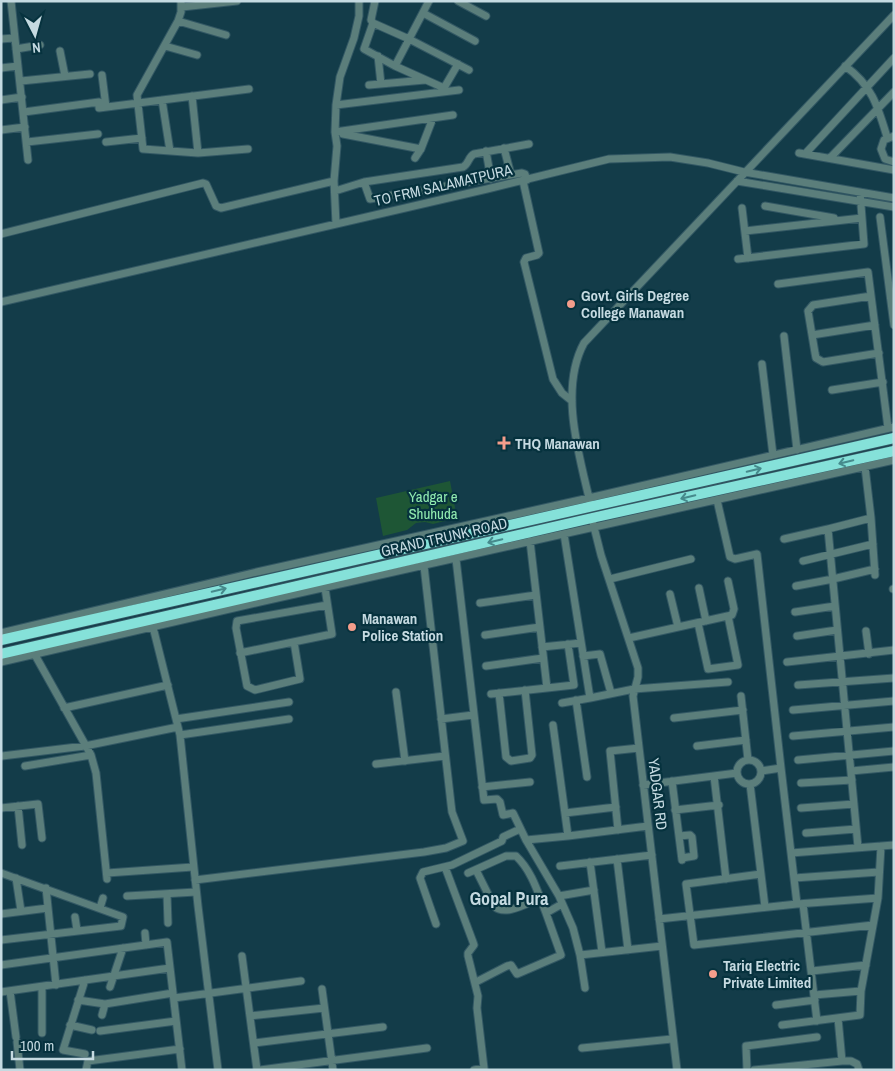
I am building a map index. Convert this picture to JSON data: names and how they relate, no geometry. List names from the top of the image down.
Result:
{
  "streets": {
    "highway": ["GRAND TRUNK ROAD"],
    "street": ["TO FRM SALAMATPURA", "YADGAR RD"]
  },
  "crossings": [
    ["GRAND TRUNK ROAD", "YADGAR RD"]
  ],
  "districts": ["Gopal Pura"],
  "parks": ["Yadgar e Shuhuda"],
  "places": {
    "other": ["Govt. Girls Degree College Manawan", "Manawan Police Station", "Tariq Electric Private Limited"],
    "health": ["THQ Manawan"]
  },
  "scale_bar": "100 m",
  "north": "bottom"
}
